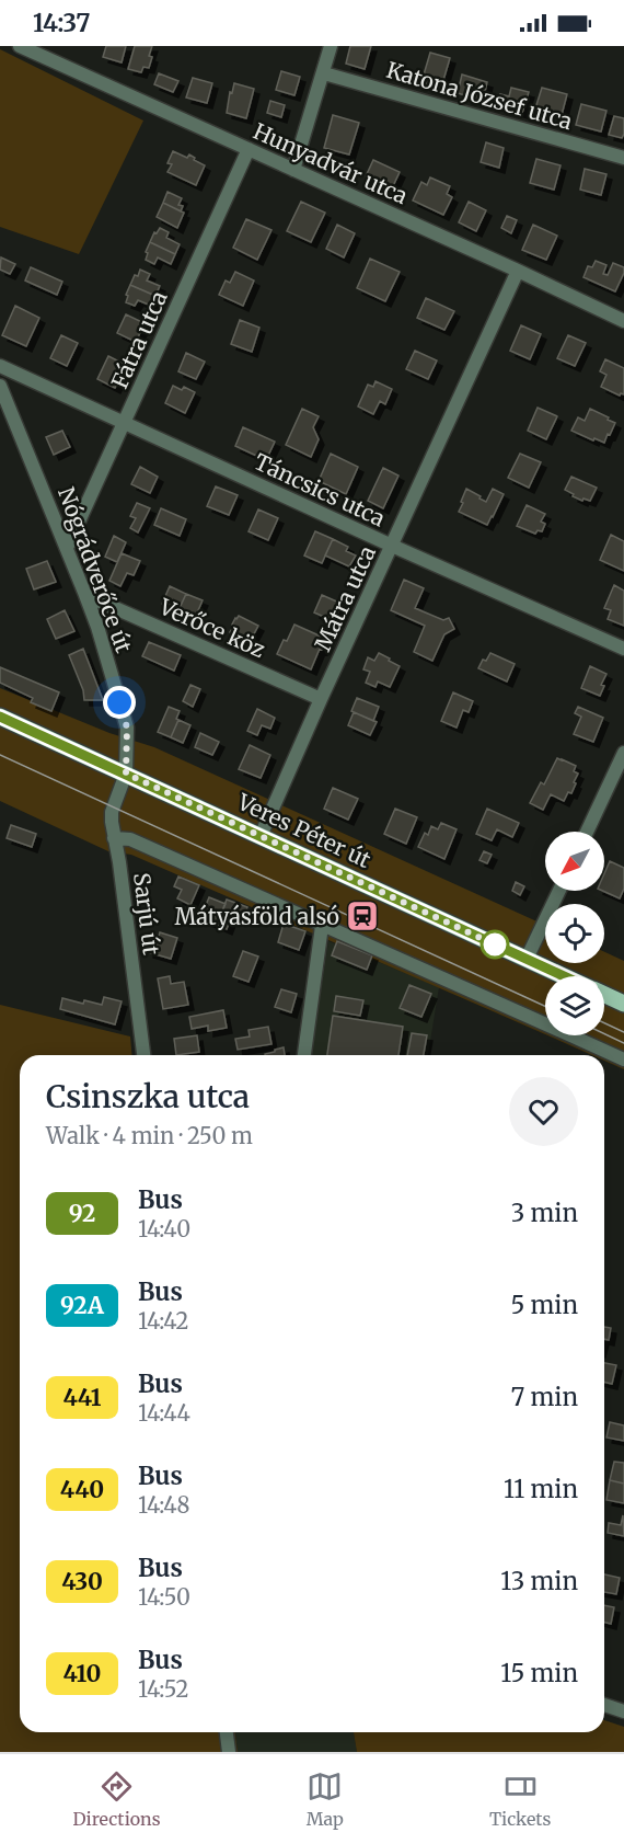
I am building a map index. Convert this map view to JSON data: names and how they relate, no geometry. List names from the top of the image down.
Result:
{
  "streets": {
    "main road": ["Veres Péter út"],
    "street": [
      "Katona József utca",
      "Hunyadvár utca",
      "Fátra utca",
      "Táncsics utca",
      "Nógrádverőce út",
      "Mátra utca",
      "Verőce köz",
      "Sarjú út"
    ]
  },
  "crossings": [
    ["Hunyadvár utca", "Fátra utca"],
    ["Hunyadvár utca", "Mátra utca"],
    ["Fátra utca", "Táncsics utca"],
    ["Fátra utca", "Nógrádverőce út"],
    ["Táncsics utca", "Mátra utca"],
    ["Nógrádverőce út", "Verőce köz"],
    ["Nógrádverőce út", "Veres Péter út"],
    ["Nógrádverőce út", "Sarjú út"],
    ["Mátra utca", "Verőce köz"],
    ["Mátra utca", "Veres Péter út"],
    ["Veres Péter út", "Sarjú út"]
  ],
  "places": {
    "station": ["Mátyásföld alsó"]
  },
  "lines": ["bus line 92"],
  "north": "bottom left",
  "page": {
    "status": "14:37",
    "heading": ["Csinszka utca", "Walk · 4 min · 250 m"],
    "list": [
      {
        "mark": "92",
        "name": "Bus",
        "note": "14:40",
        "value": "3 min"
      },
      {
        "mark": "92A",
        "name": "Bus",
        "note": "14:42",
        "value": "5 min"
      },
      {
        "mark": "441",
        "name": "Bus",
        "note": "14:44",
        "value": "7 min"
      },
      {
        "mark": "440",
        "name": "Bus",
        "note": "14:48",
        "value": "11 min"
      },
      {
        "mark": "430",
        "name": "Bus",
        "note": "14:50",
        "value": "13 min"
      },
      {
        "mark": "410",
        "name": "Bus",
        "note": "14:52",
        "value": "15 min"
      }
    ],
    "tabs": ["Directions", "Map", "Tickets"]
  }
}
